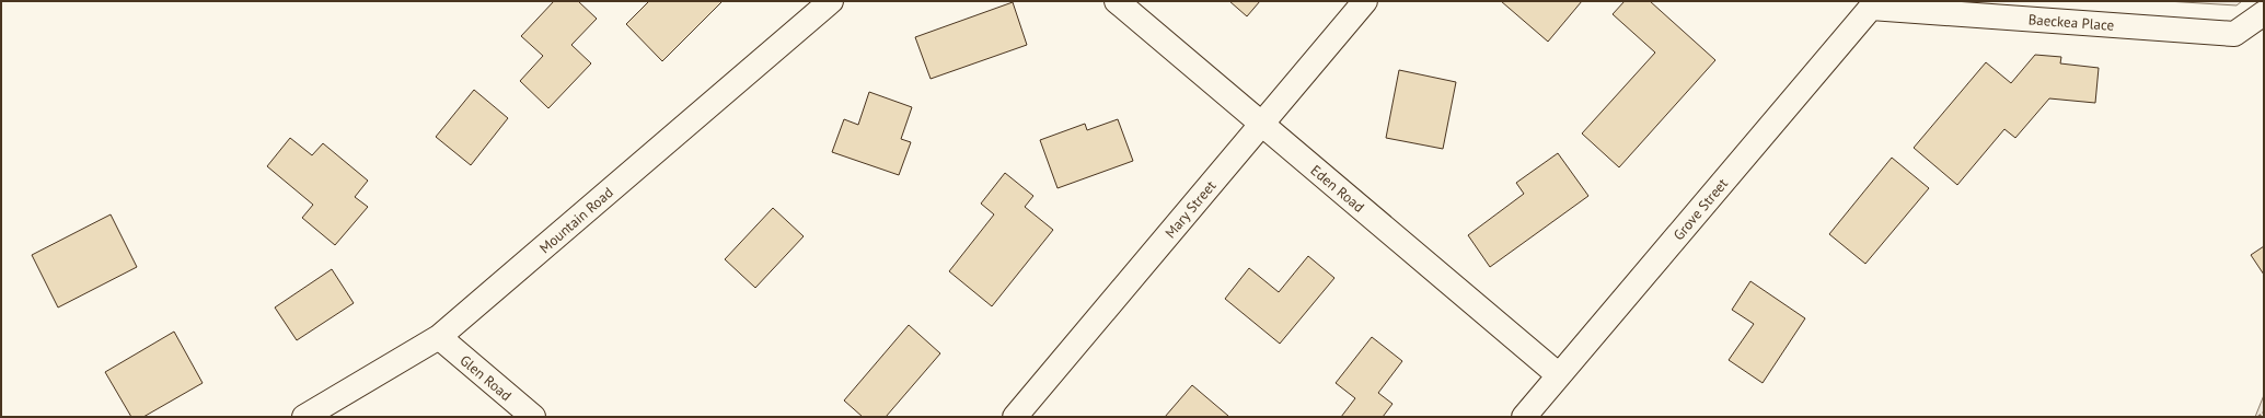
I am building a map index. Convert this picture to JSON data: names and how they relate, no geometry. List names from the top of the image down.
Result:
{
  "streets": {
    "street": [
      "Baeckea Place",
      "Eden Road",
      "Mary Street",
      "Grove Street",
      "Mountain Road",
      "Glen Road"
    ]
  },
  "crossings": [
    ["Baeckea Place", "Grove Street"],
    ["Eden Road", "Mary Street"],
    ["Eden Road", "Grove Street"],
    ["Mountain Road", "Glen Road"]
  ]
}
